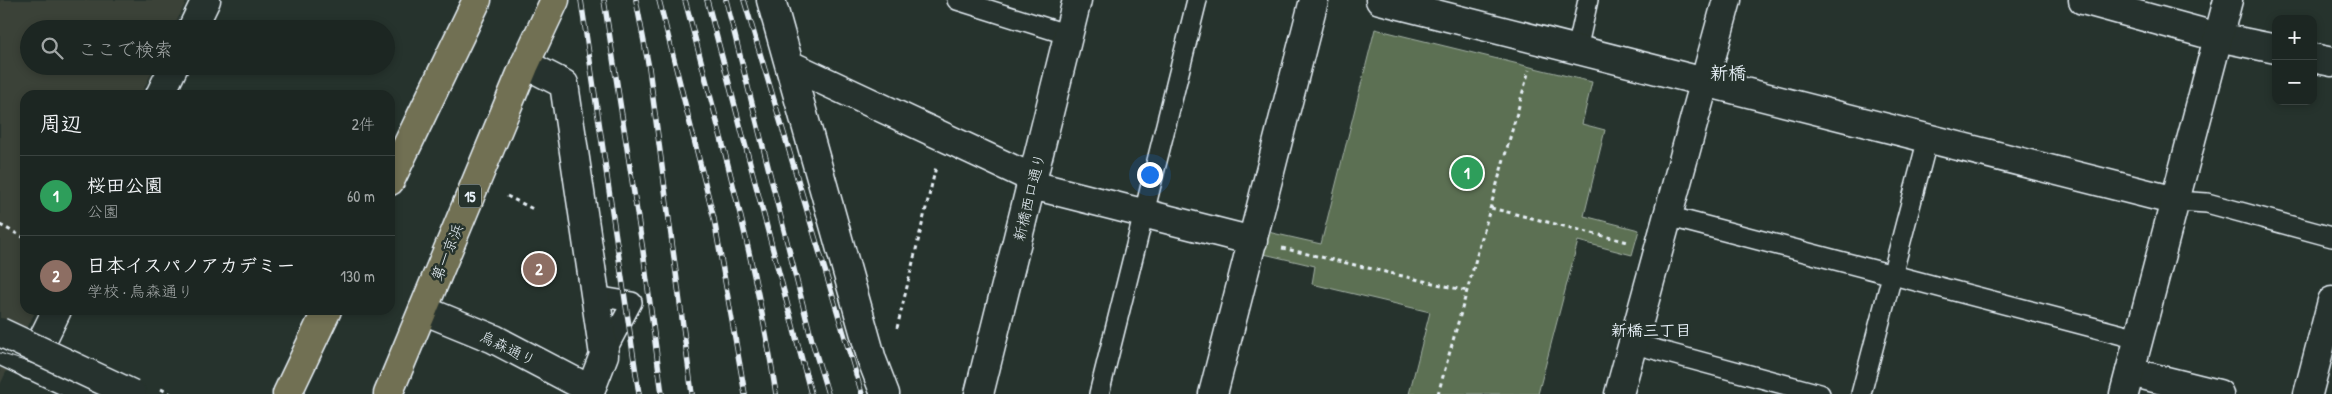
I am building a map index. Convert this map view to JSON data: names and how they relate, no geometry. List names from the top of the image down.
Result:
{
  "streets": {
    "highway": ["15", "第一京浜"],
    "street": ["新橋西口通り", "烏森通り"]
  },
  "crossings": [
    ["第一京浜", "烏森通り"]
  ],
  "districts": ["新橋", "新橋三丁目"],
  "page": {
    "map_buttons": ["+", "−"],
    "search": "ここで検索",
    "heading": ["周辺", "2件"],
    "pins": ["1", "2"],
    "list": [
      {
        "mark": "1",
        "name": "桜田公園",
        "note": "公園",
        "value": "60 m"
      },
      {
        "mark": "2",
        "name": "日本イスパノアカデミー",
        "note": "学校 · 烏森通り",
        "value": "130 m"
      }
    ]
  }
}
